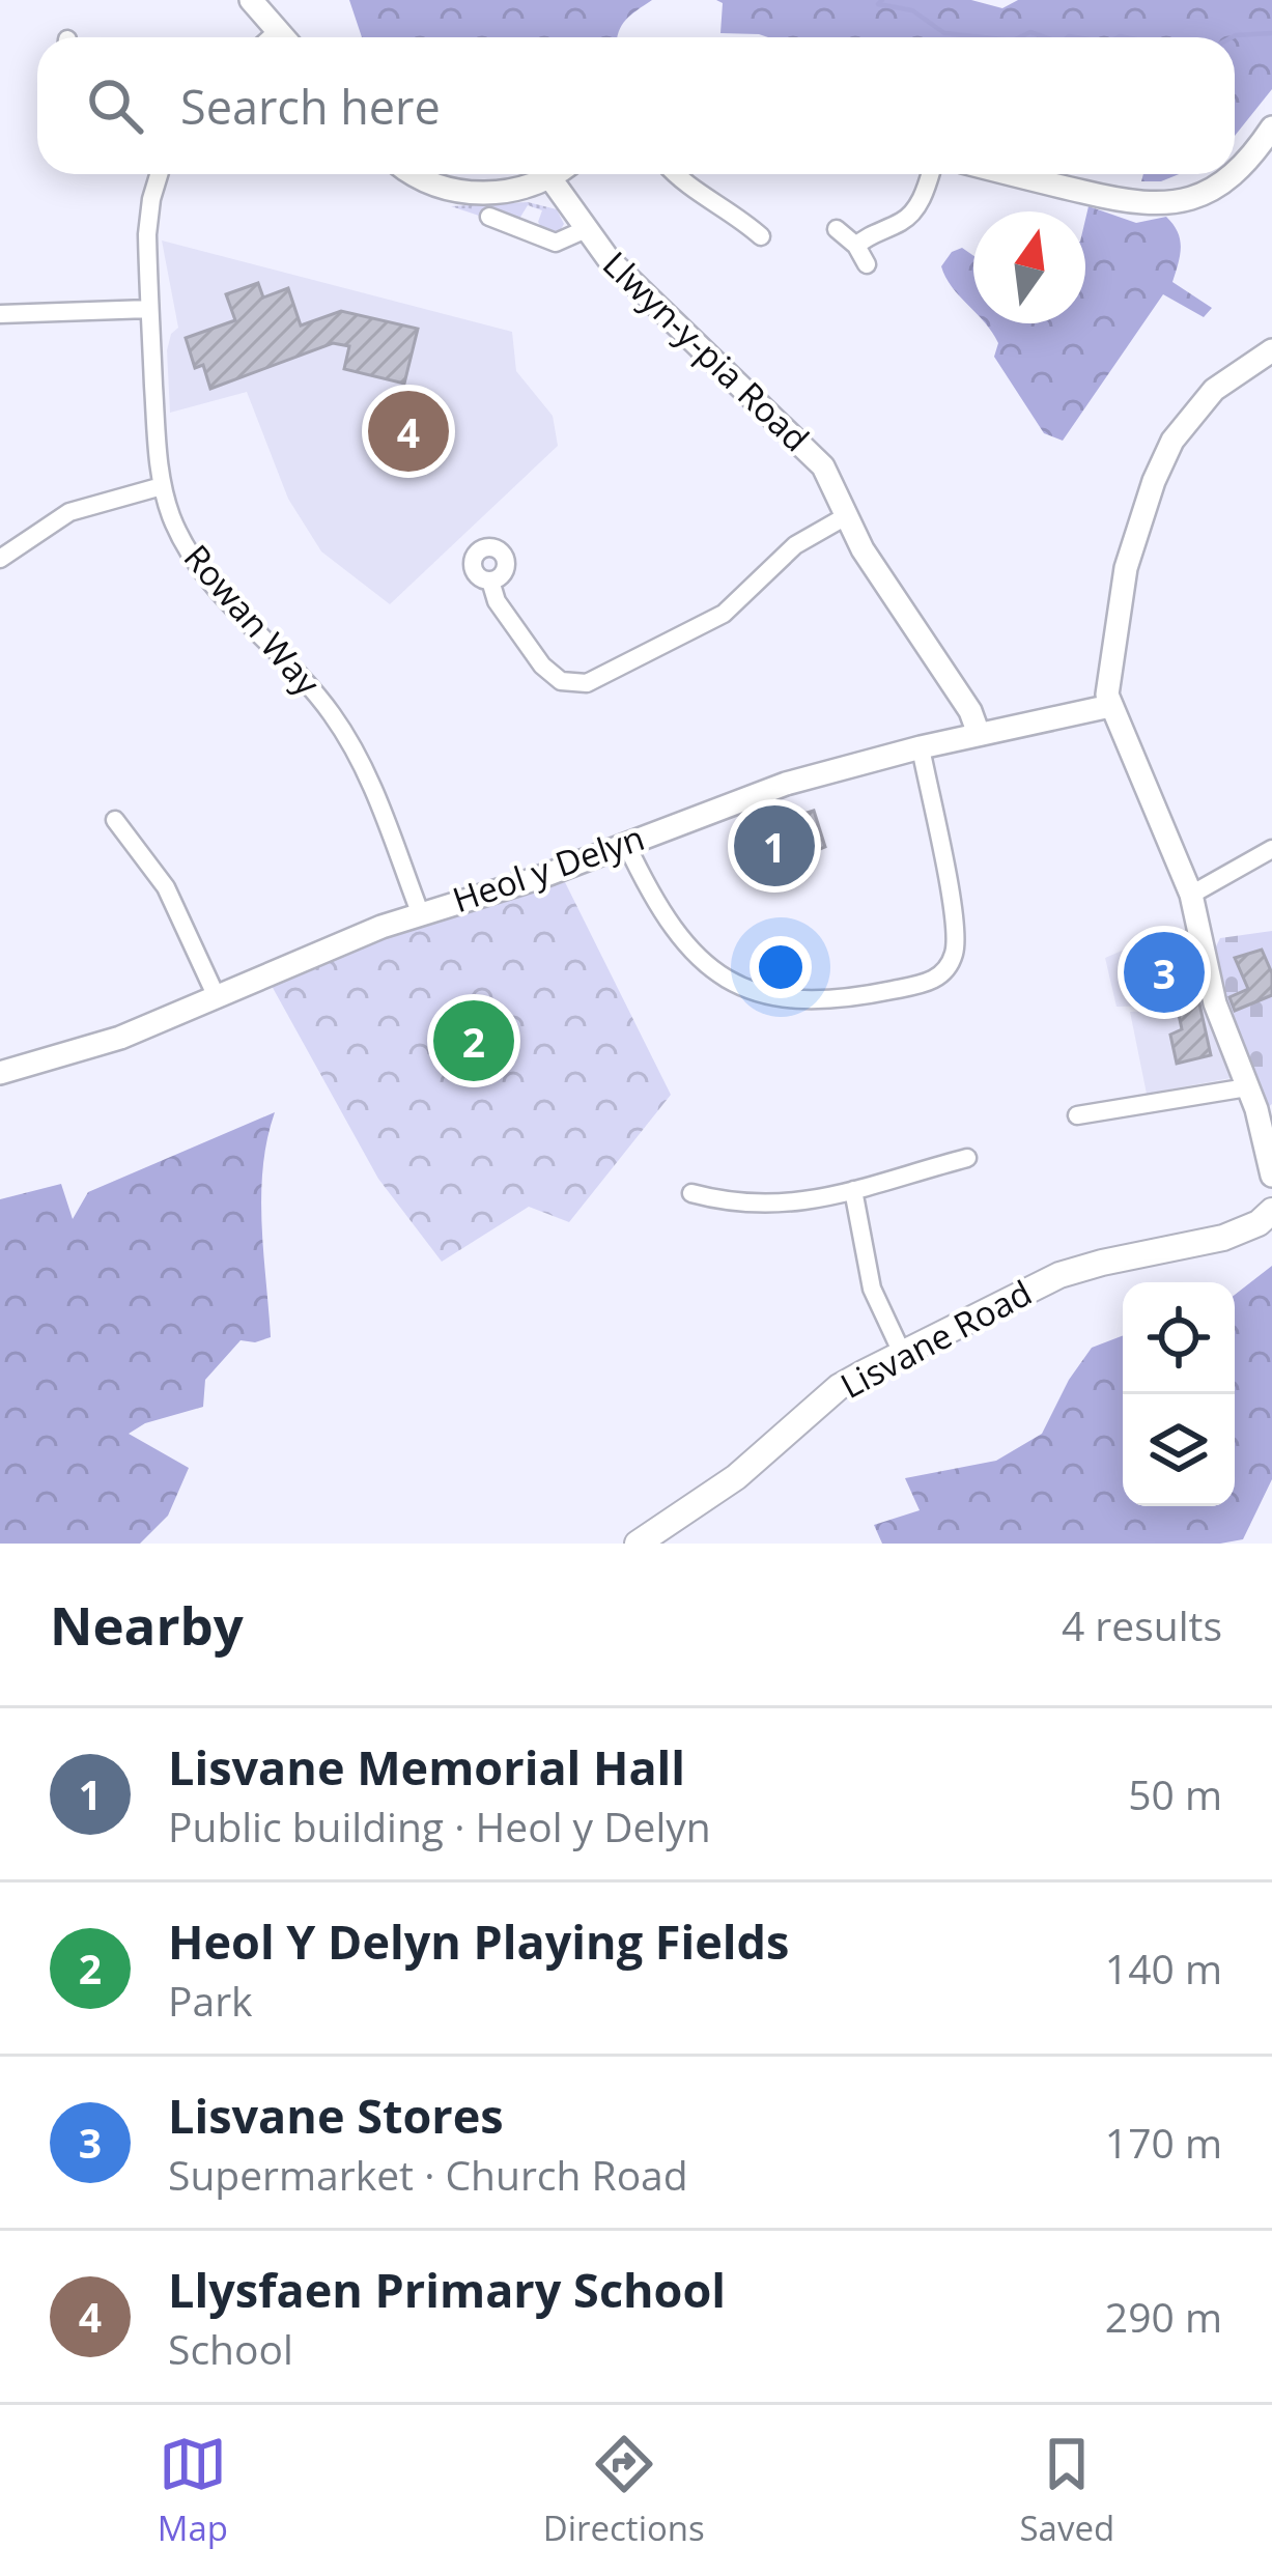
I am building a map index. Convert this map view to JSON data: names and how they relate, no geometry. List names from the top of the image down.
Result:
{
  "streets": {
    "main road": ["Lisvane Road"],
    "street": ["Llwyn-y-pia Road", "Rowan Way", "Heol y Delyn"]
  },
  "crossings": [
    ["Llwyn-y-pia Road", "Heol y Delyn"],
    ["Rowan Way", "Heol y Delyn"]
  ],
  "north": "top",
  "page": {
    "search": "Search here",
    "pins": [
      "4",
      "1",
      "3",
      "2"
    ],
    "heading": ["Nearby", "4 results"],
    "list": [
      {
        "mark": "1",
        "name": "Lisvane Memorial Hall",
        "note": "Public building · Heol y Delyn",
        "value": "50 m"
      },
      {
        "mark": "2",
        "name": "Heol Y Delyn Playing Fields",
        "note": "Park",
        "value": "140 m"
      },
      {
        "mark": "3",
        "name": "Lisvane Stores",
        "note": "Supermarket · Church Road",
        "value": "170 m"
      },
      {
        "mark": "4",
        "name": "Llysfaen Primary School",
        "note": "School",
        "value": "290 m"
      }
    ],
    "nav": ["Map", "Directions", "Saved"]
  }
}
